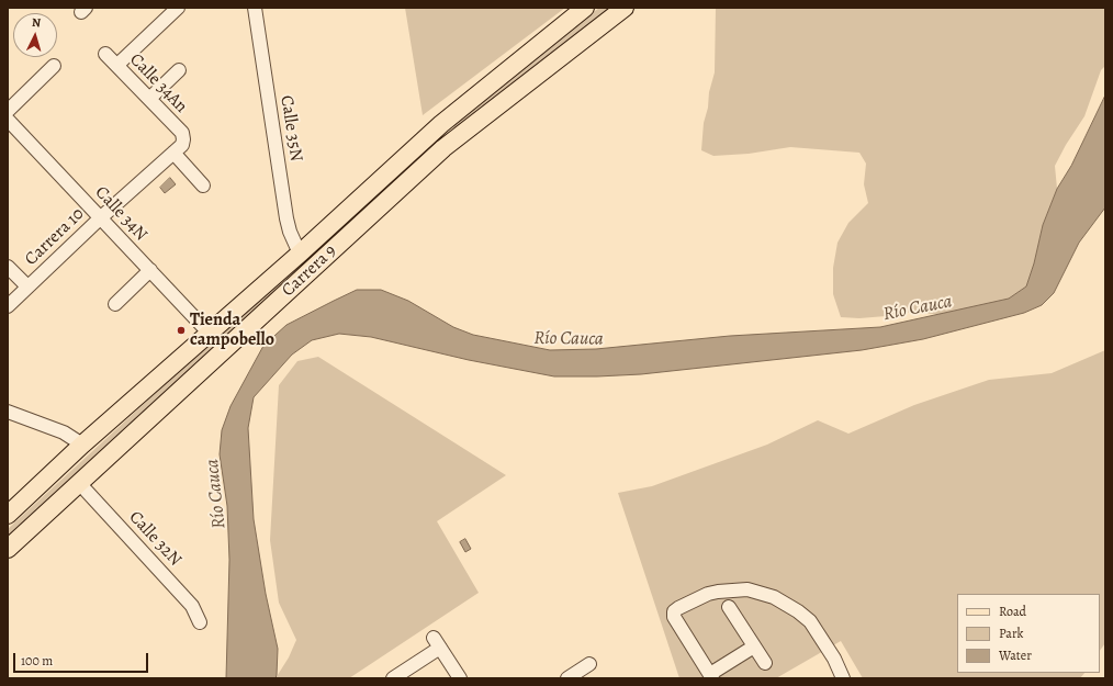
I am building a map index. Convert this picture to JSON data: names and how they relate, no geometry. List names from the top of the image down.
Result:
{
  "streets": {
    "main road": ["Carrera 9"],
    "street": [
      "Calle 34An",
      "Calle 35N",
      "Calle 34N",
      "Carrera 10",
      "Calle 32N"
    ]
  },
  "crossings": [
    ["Calle 34An", "Carrera 10"],
    ["Calle 35N", "Carrera 9"],
    ["Calle 34N", "Carrera 10"],
    ["Calle 34N", "Carrera 9"],
    ["Carrera 9", "Calle 32N"]
  ],
  "water": ["Río Cauca"],
  "places": ["Tienda campobello"],
  "legend": ["Road", "Park", "Water"],
  "scale_bar": "100 m",
  "north": "top"
}
